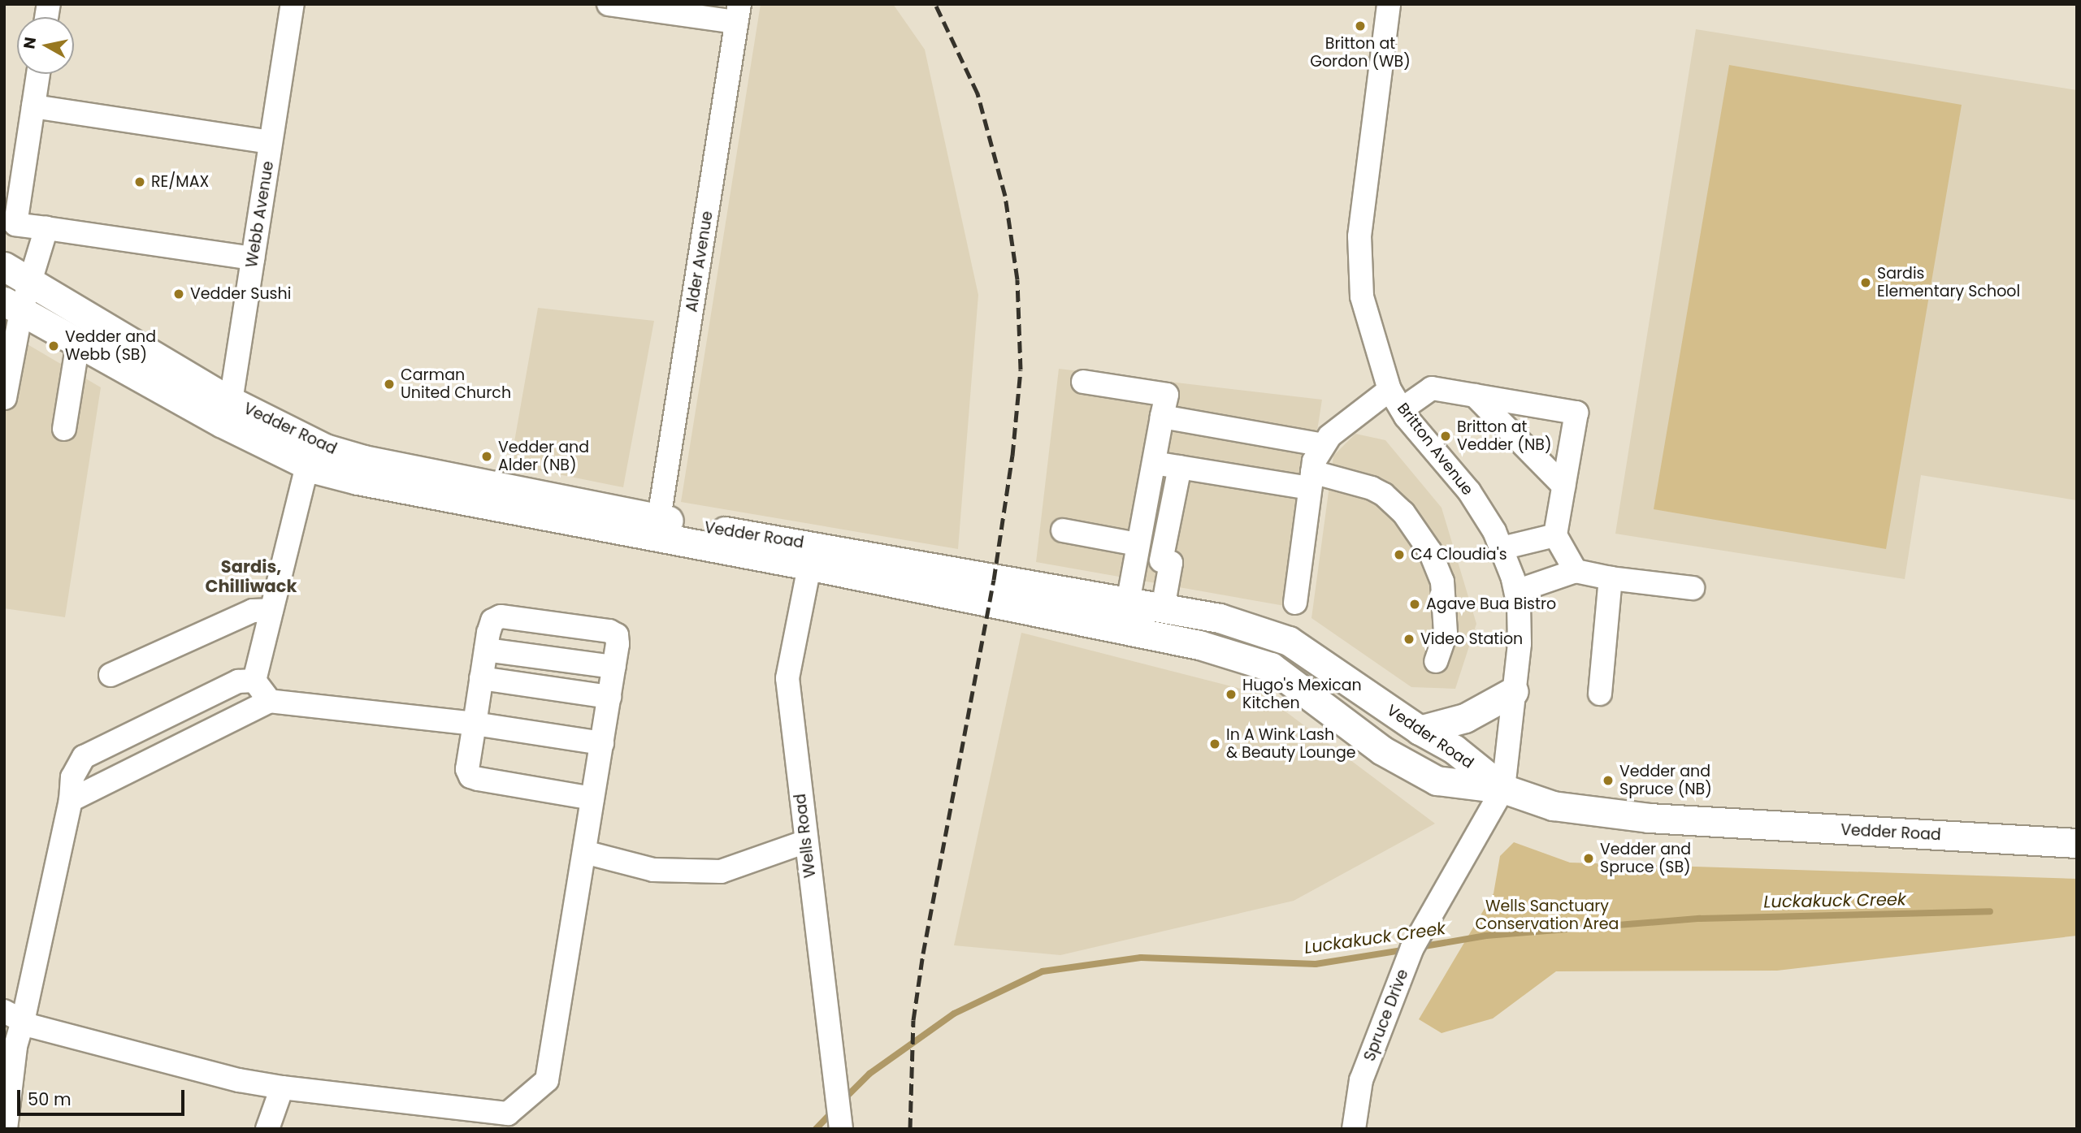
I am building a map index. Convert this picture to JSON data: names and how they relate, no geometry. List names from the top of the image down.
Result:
{
  "streets": {
    "main road": ["Vedder Road"],
    "street": [
      "Webb Avenue",
      "Alder Avenue",
      "Britton Avenue",
      "Wells Road",
      "Spruce Drive"
    ]
  },
  "crossings": [
    ["Webb Avenue", "Vedder Road"],
    ["Alder Avenue", "Vedder Road"],
    ["Vedder Road", "Britton Avenue"],
    ["Vedder Road", "Wells Road"],
    ["Vedder Road", "Spruce Drive"],
    ["Britton Avenue", "Spruce Drive"]
  ],
  "districts": ["Sardis, Chilliwack"],
  "water": ["Luckakuck Creek"],
  "parks": ["Wells Sanctuary Conservation Area"],
  "places": [
    "Britton at Gordon (WB)",
    "RE/MAX",
    "Sardis Elementary School",
    "Vedder Sushi",
    "Vedder and Webb (SB)",
    "Carman United Church",
    "Britton at Vedder (NB)",
    "Vedder and Alder (NB)",
    "C4 Cloudia's",
    "Agave Bua Bistro",
    "Video Station",
    "Hugo's Mexican Kitchen",
    "In A Wink Lash & Beauty Lounge",
    "Vedder and Spruce (NB)",
    "Vedder and Spruce (SB)"
  ],
  "scale_bar": "50 m",
  "north": "left"
}
